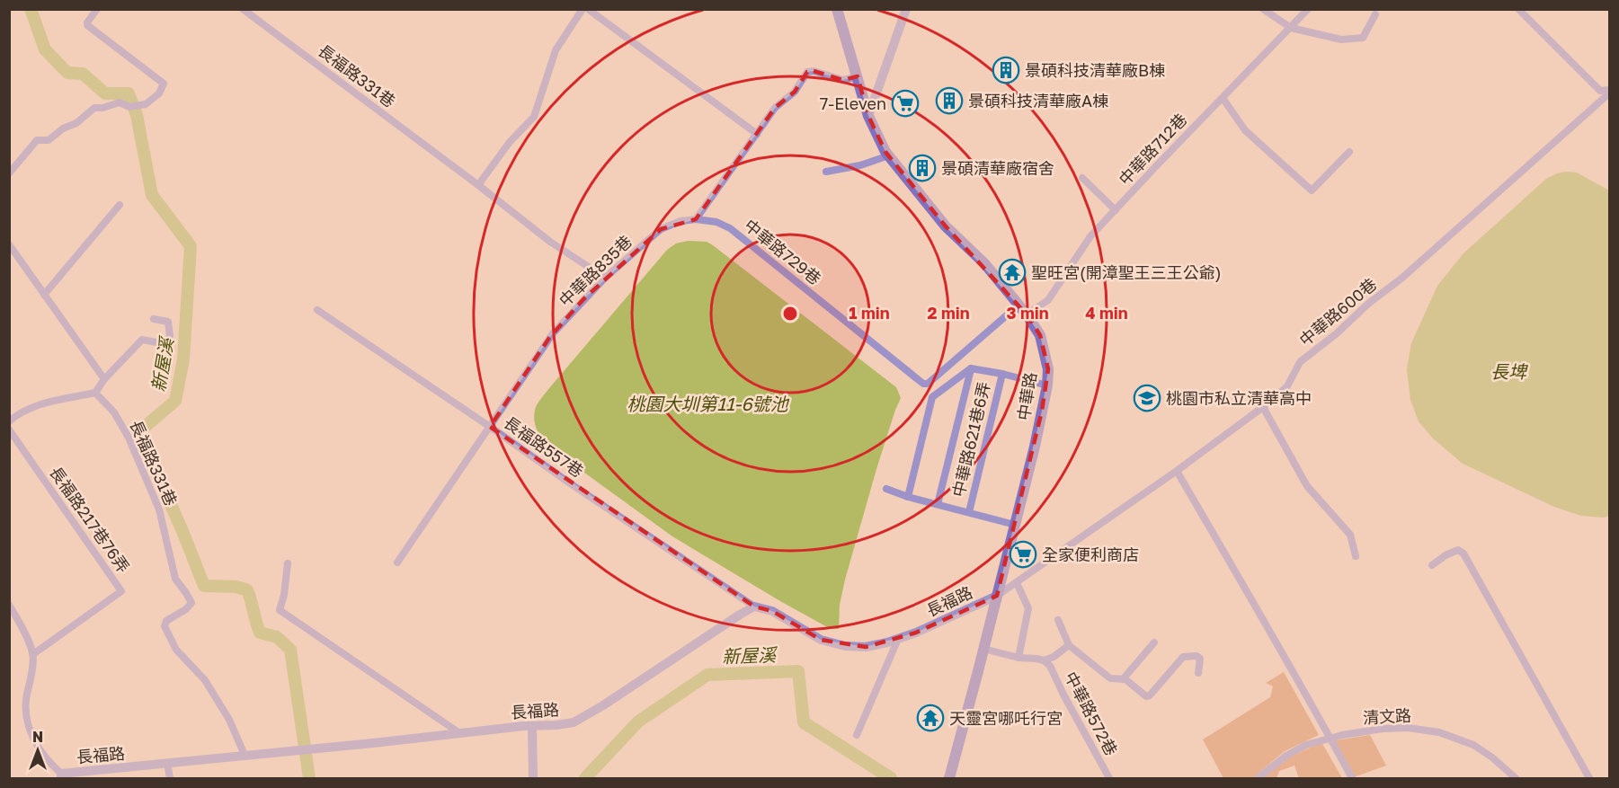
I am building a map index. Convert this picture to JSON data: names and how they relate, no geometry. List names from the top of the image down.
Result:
{
  "streets": {
    "main road": ["中華路"],
    "street": [
      "長福路331巷",
      "中華路712巷",
      "中華路729巷",
      "中華路835巷",
      "中華路600巷",
      "中華路621巷6弄",
      "長福路557巷",
      "長福路217巷76弄",
      "長福路",
      "中華路572巷",
      "清文路"
    ]
  },
  "crossings": [
    ["長福路331巷", "中華路835巷"],
    ["長福路331巷", "長福路"],
    ["中華路712巷", "中華路729巷"],
    ["中華路712巷", "中華路"],
    ["中華路729巷", "中華路835巷"],
    ["中華路729巷", "中華路"],
    ["中華路835巷", "長福路557巷"],
    ["中華路600巷", "中華路"],
    ["中華路600巷", "長福路"],
    ["中華路", "長福路"],
    ["中華路", "中華路572巷"],
    ["長福路557巷", "長福路"]
  ],
  "water": ["新屋溪", "長埤", "桃園大圳第11-6號池"],
  "places": {
    "building": ["景碩科技清華廠B棟", "景碩科技清華廠A棟", "景碩清華廠宿舍"],
    "supermarket": ["7-Eleven", "全家便利商店"],
    "temple": ["聖旺宮(開漳聖王三王公爺)", "天靈宮哪吒行宮"],
    "school or university": ["桃園市私立清華高中"]
  },
  "north": "top",
  "rings": [
    "1 min",
    "2 min",
    "3 min",
    "4 min"
  ]
}
